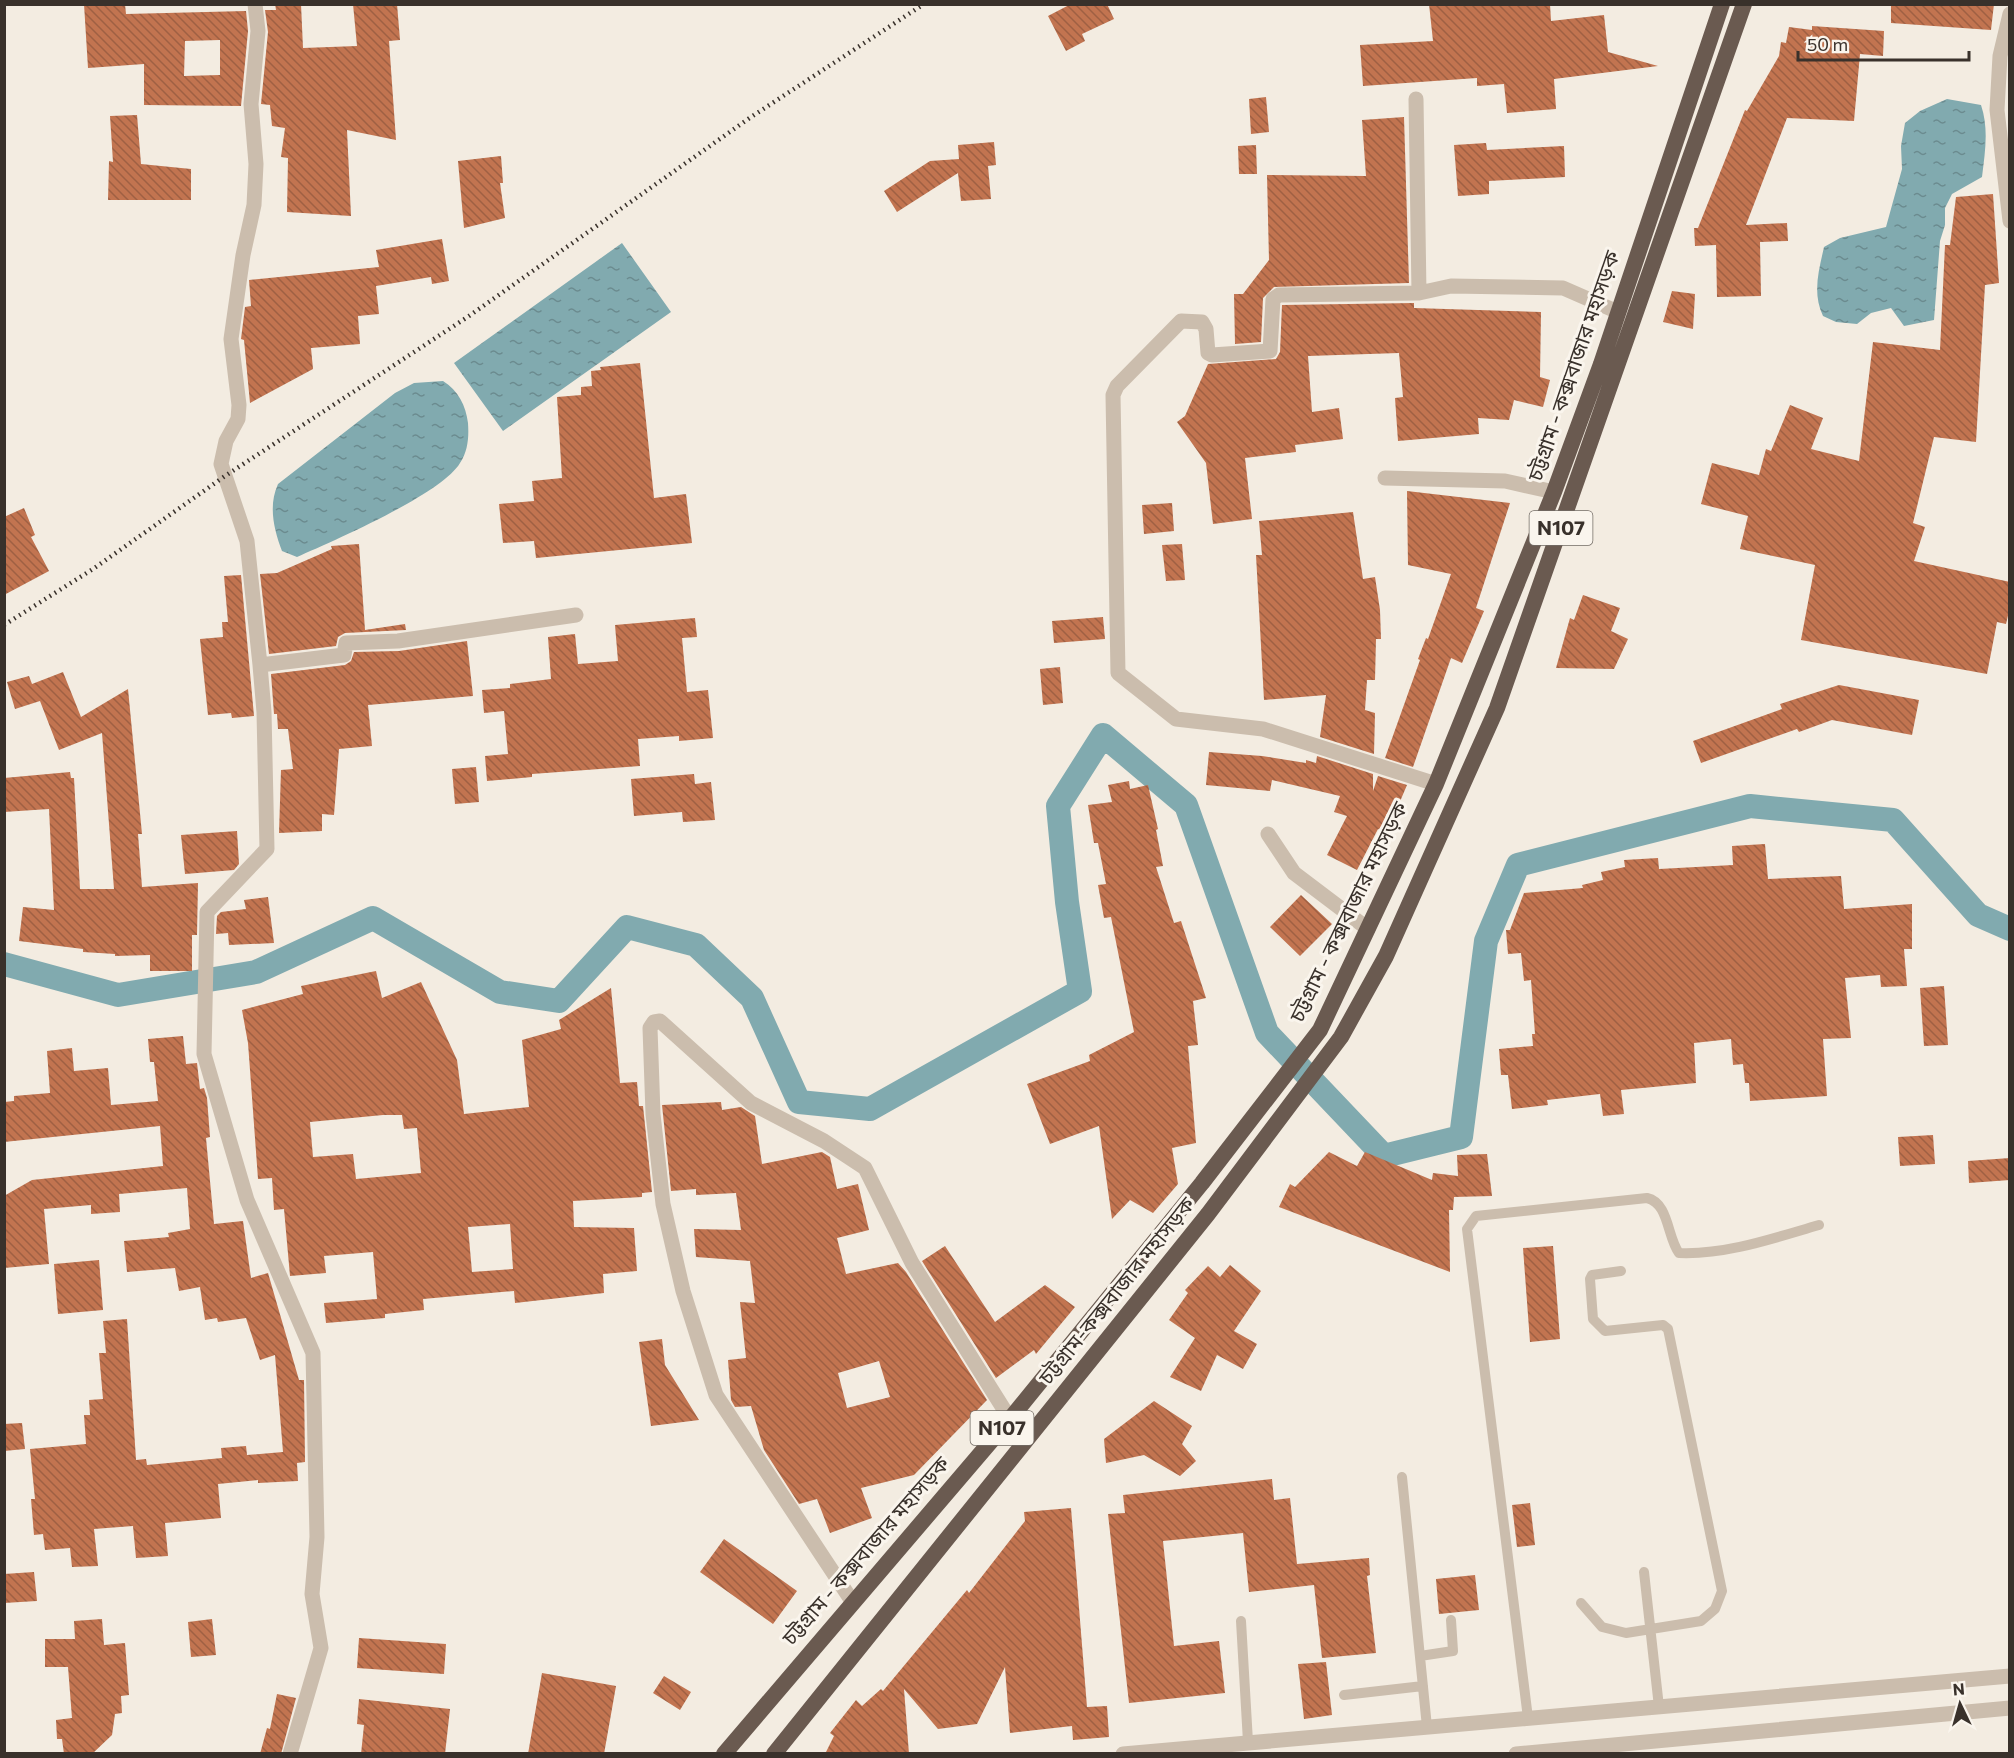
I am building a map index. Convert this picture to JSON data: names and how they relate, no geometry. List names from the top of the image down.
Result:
{
  "streets": {
    "highway": ["চট্টগ্রাম - কক্সবাজার মহাসড়ক", "N107", "চট্টগ্রাম-কক্সবাজার মহাসড়ক"]
  },
  "scale_bar": "50 m",
  "north": "top"
}
